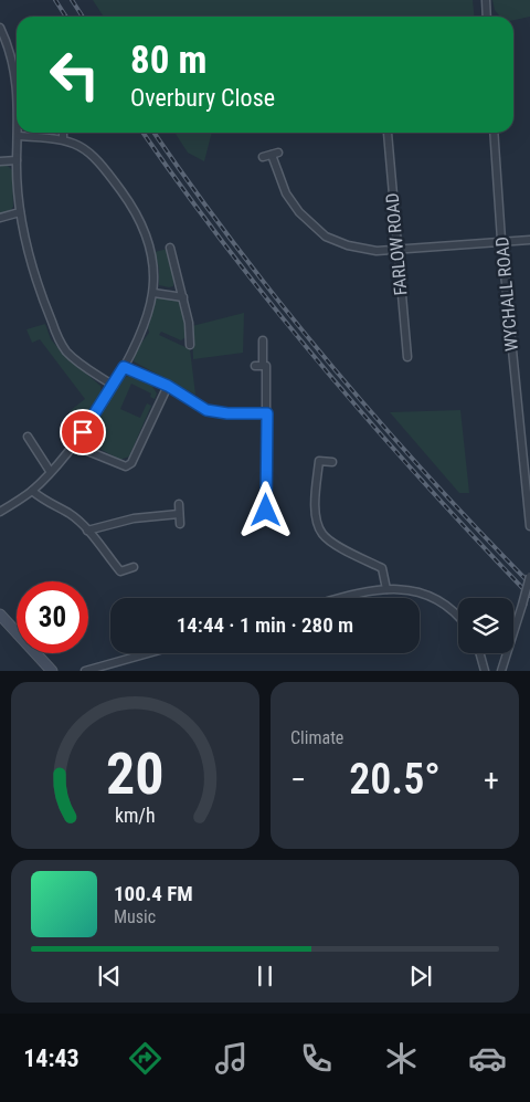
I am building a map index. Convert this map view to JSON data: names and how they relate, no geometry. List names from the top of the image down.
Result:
{
  "streets": {
    "street": ["FARLOW ROAD", "WYCHALL ROAD"]
  },
  "page": {
    "turn": ["80 m", "Overbury Close"],
    "limit": "30",
    "trip": "14:44 · 1 min · 280 m",
    "tile": "Climate",
    "heat": ["−", "20.5°", "+"],
    "song": ["100.4 FM", "Music"],
    "tabs": "14:43",
    "gauge": ["20", "km/h"]
  }
}
